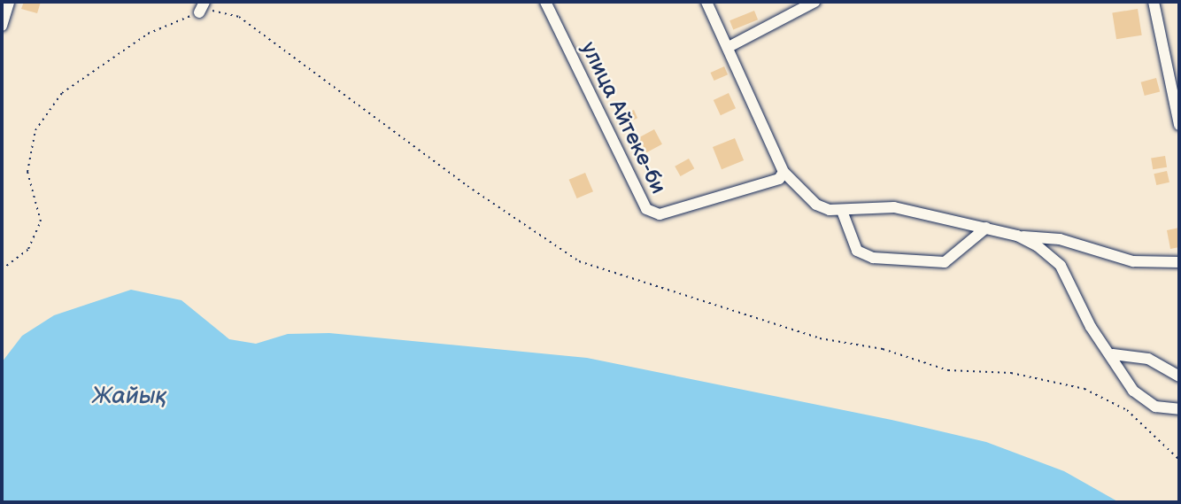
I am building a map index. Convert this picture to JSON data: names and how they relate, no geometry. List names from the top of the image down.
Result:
{
  "streets": {
    "street": ["улица Айтеке-би"]
  },
  "water": ["Жайық"]
}
